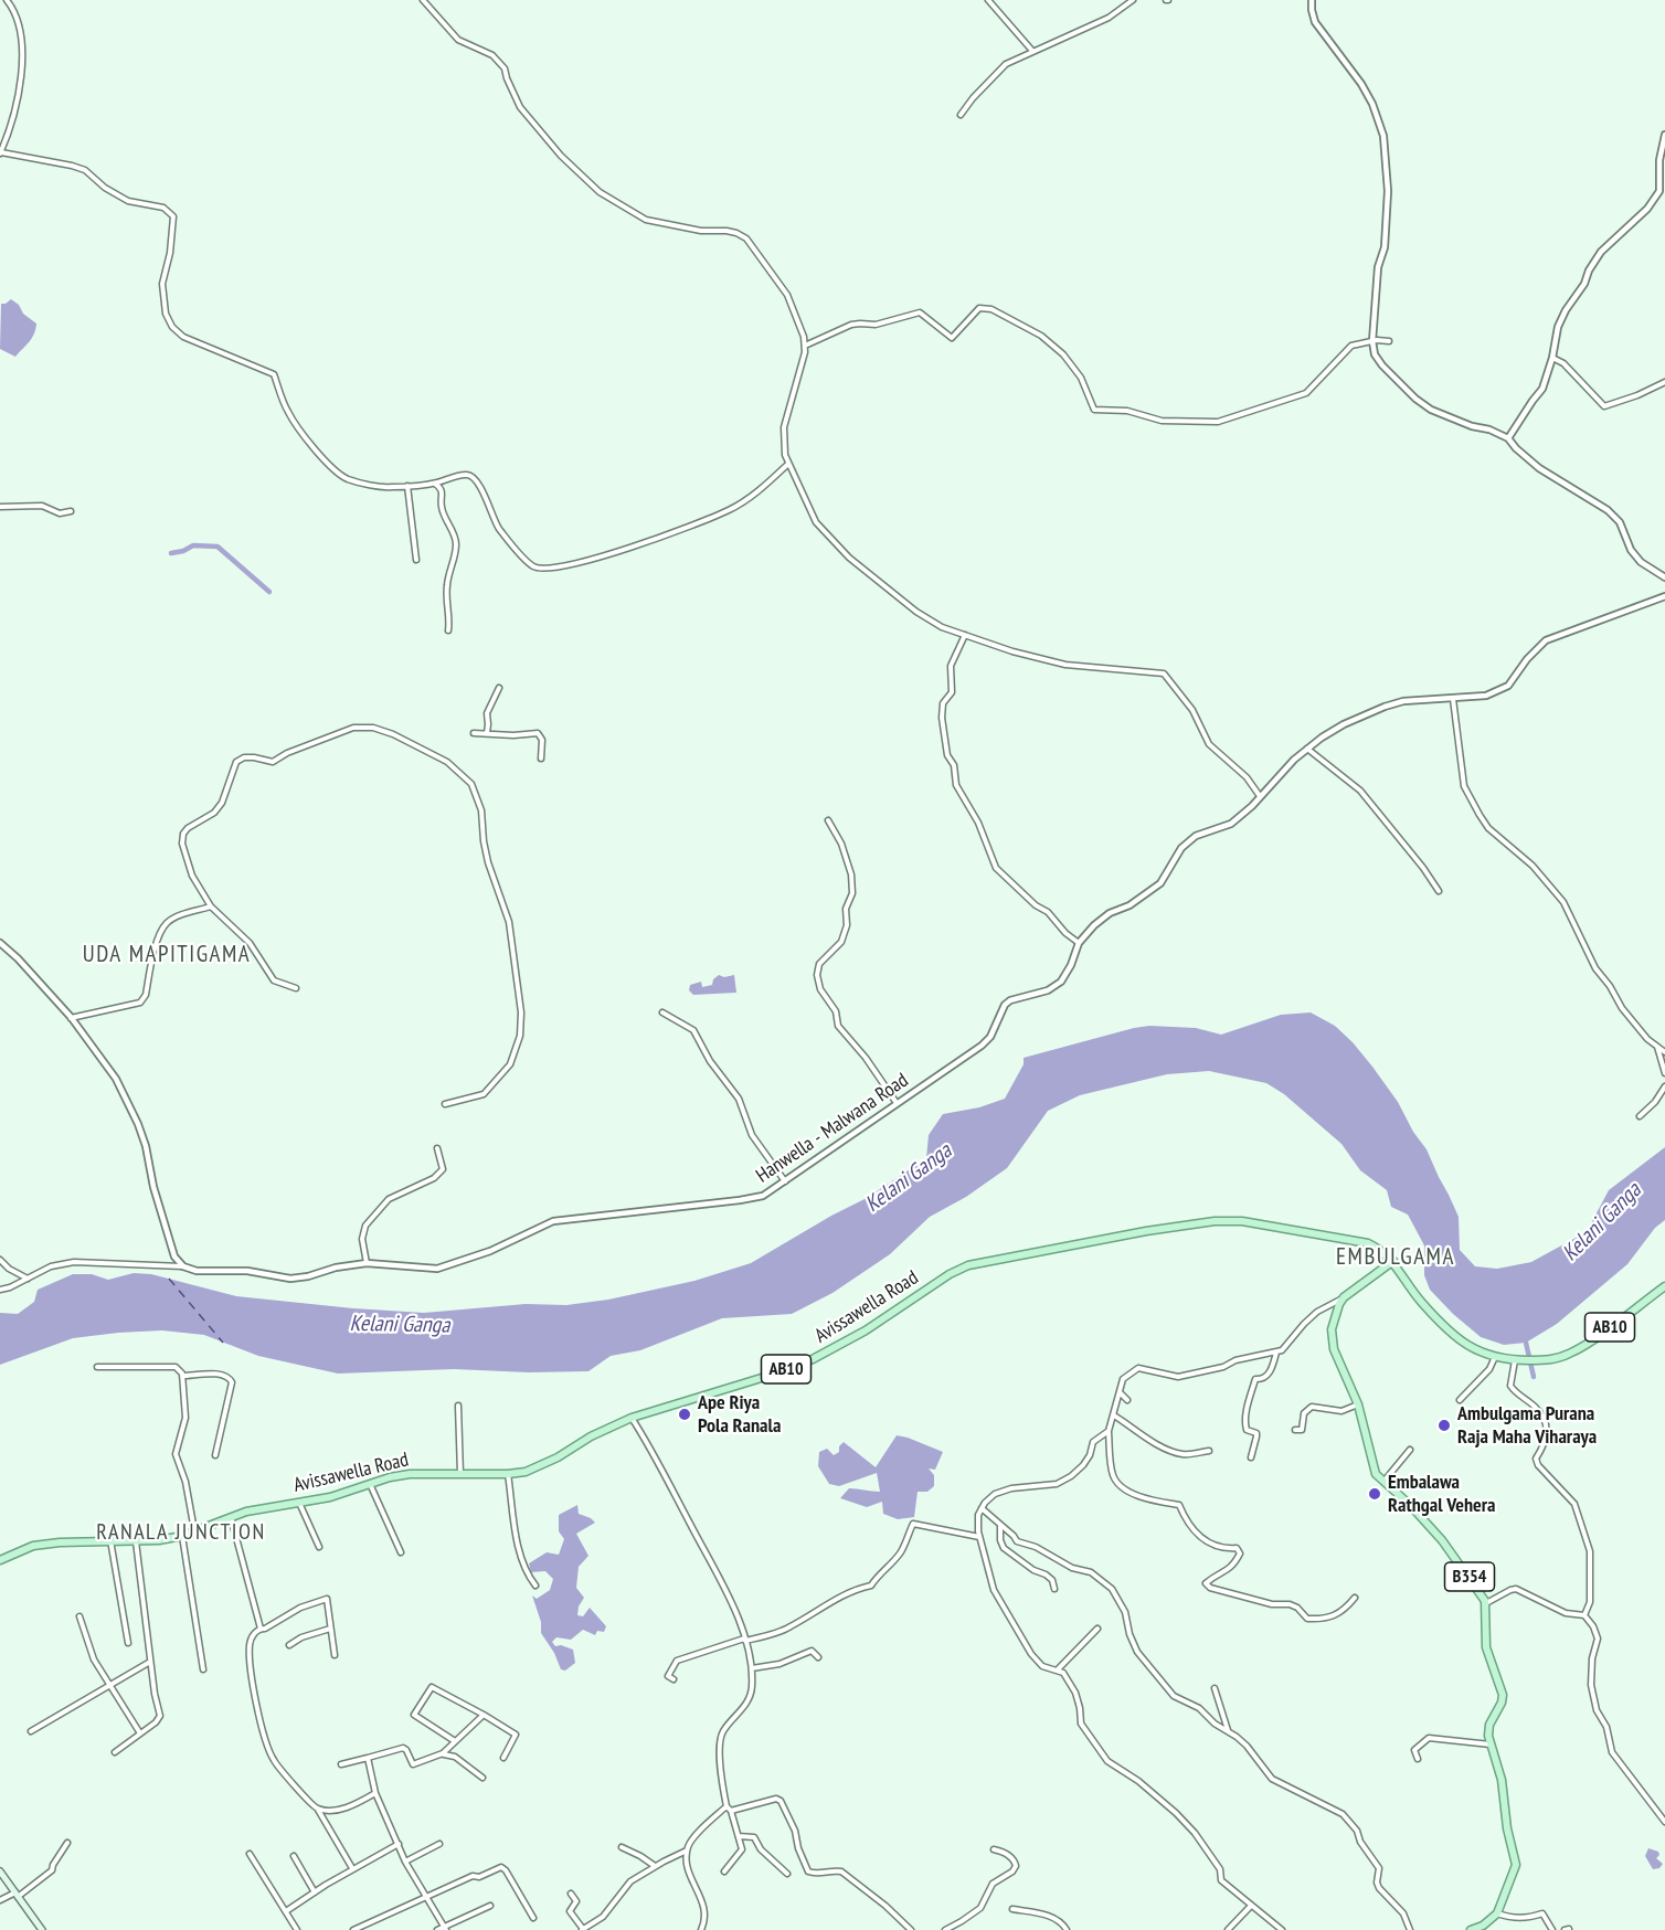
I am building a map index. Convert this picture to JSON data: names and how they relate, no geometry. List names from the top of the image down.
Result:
{
  "streets": {
    "main road": ["Avissawella Road", "AB10", "B354"],
    "street": ["Hanwella - Malwana Road"]
  },
  "districts": ["UDA MAPITIGAMA", "EMBULGAMA", "RANALA JUNCTION"],
  "water": ["Kelani Ganga"],
  "places": ["Ape Riya Pola Ranala", "Ambulgama Purana Raja Maha Viharaya", "Embalawa Rathgal Vehera"]
}
